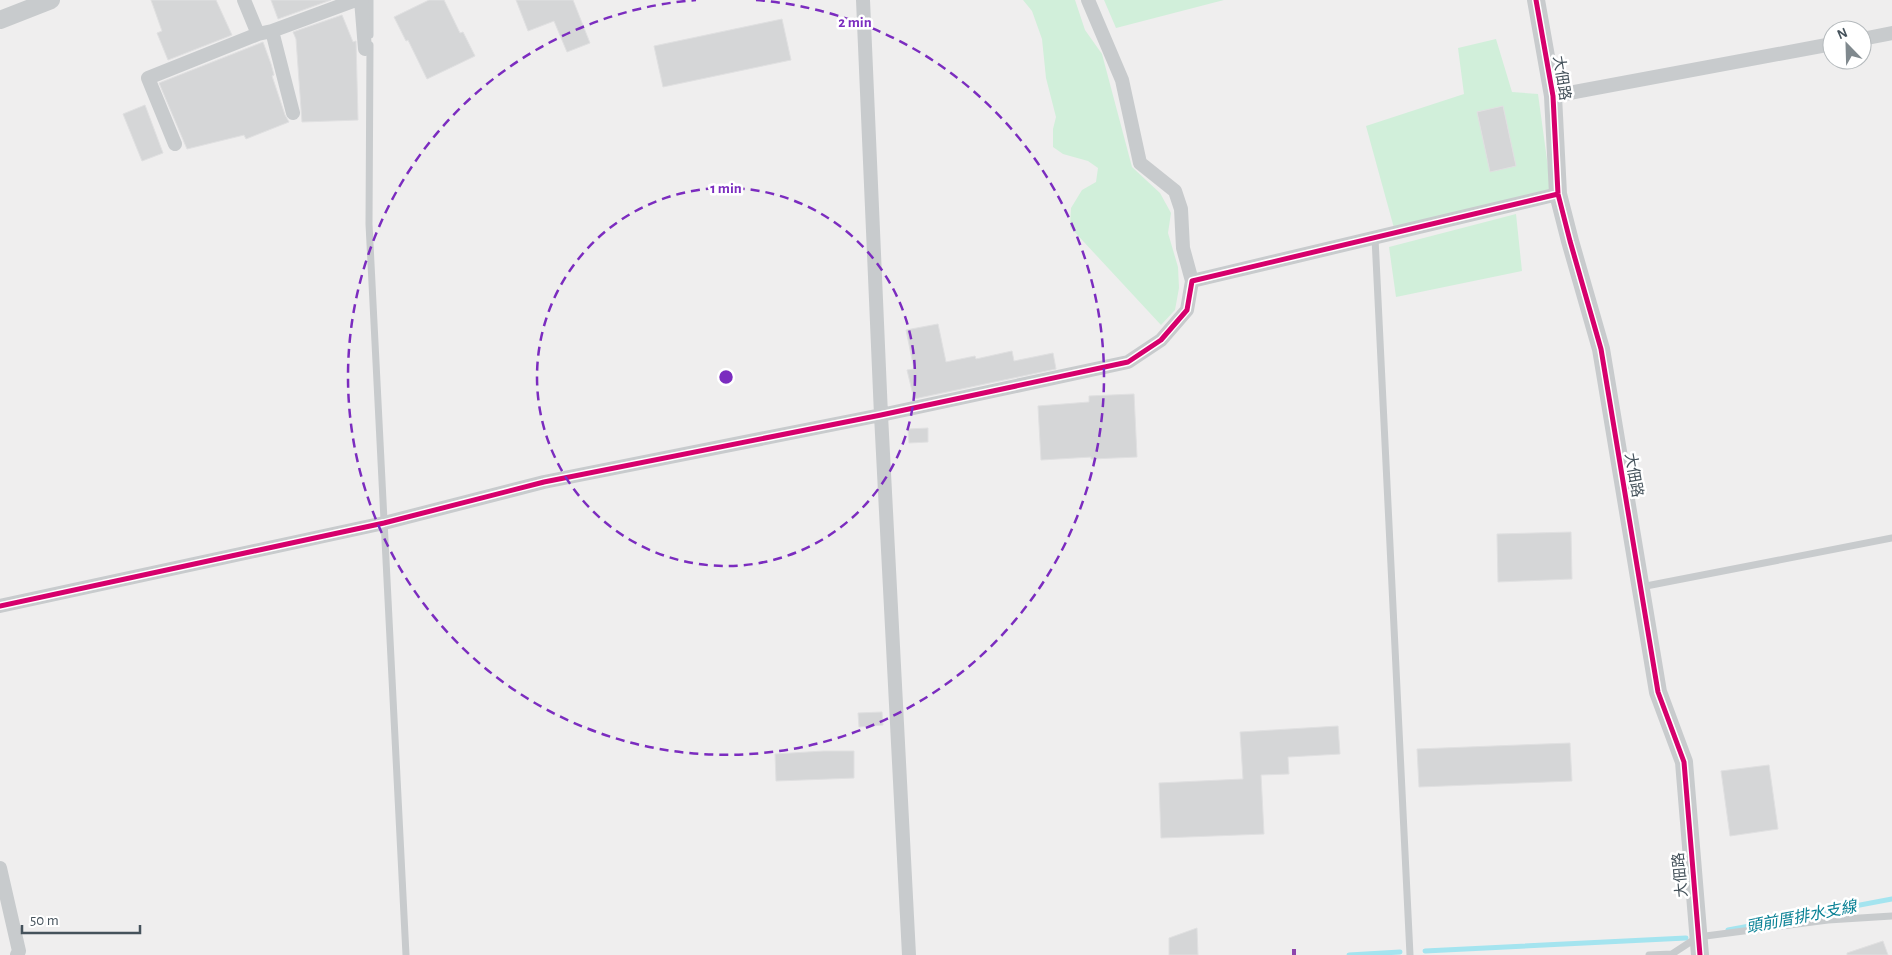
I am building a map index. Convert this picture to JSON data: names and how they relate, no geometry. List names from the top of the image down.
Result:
{
  "streets": {
    "street": ["大佃路"]
  },
  "water": ["頭前厝排水支線"],
  "scale_bar": "50 m",
  "north": "top left",
  "rings": ["2 min", "1 min"]
}
